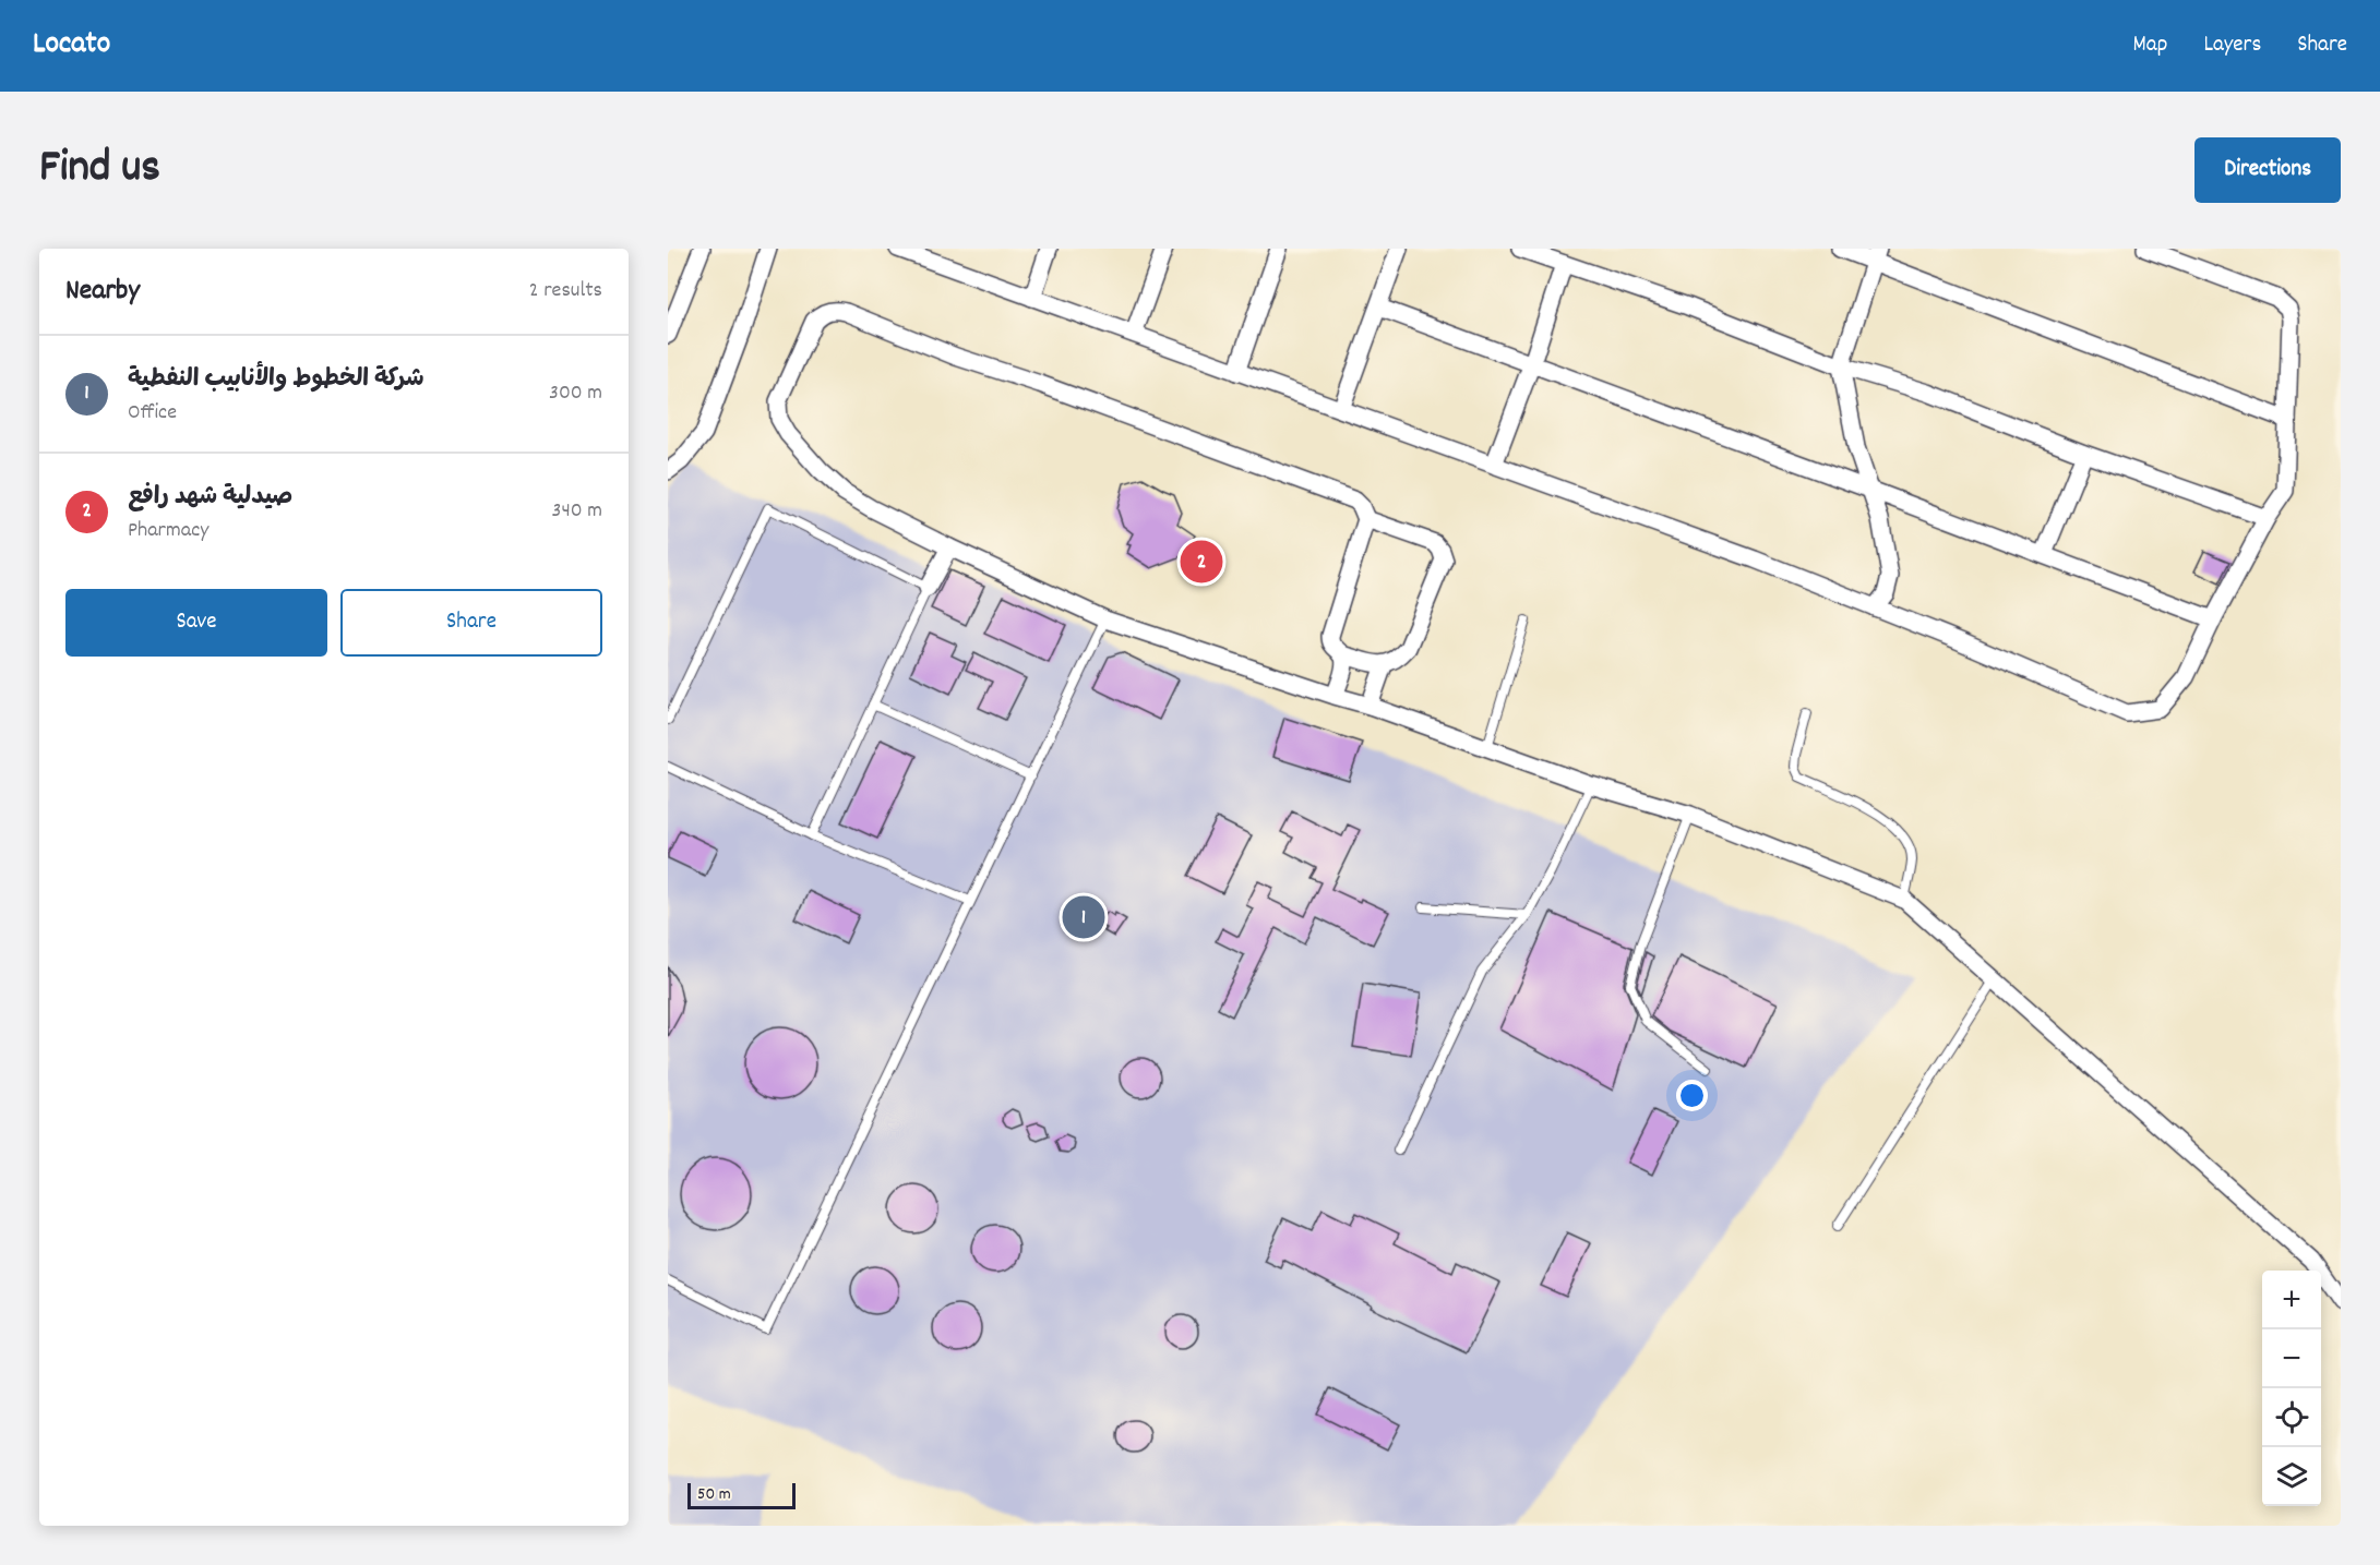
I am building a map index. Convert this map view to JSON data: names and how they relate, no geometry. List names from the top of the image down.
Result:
{
  "scale_bar": "50 m",
  "page": {
    "header": "Locato",
    "nav": ["Map", "Layers", "Share"],
    "title": "Find us",
    "buttons": [
      "Directions",
      ["Save", "Share"]
    ],
    "heading": ["Nearby", "2 results"],
    "list": [
      {
        "mark": "1",
        "name": "شركة الخطوط والأنابيب النفطية",
        "note": "Office",
        "value": "300 m"
      },
      {
        "mark": "2",
        "name": "صيدلية شهد رافع",
        "note": "Pharmacy",
        "value": "340 m"
      }
    ],
    "pins": ["2", "1"],
    "map_buttons": ["+", "−"],
    "scale": "50 m"
  }
}
